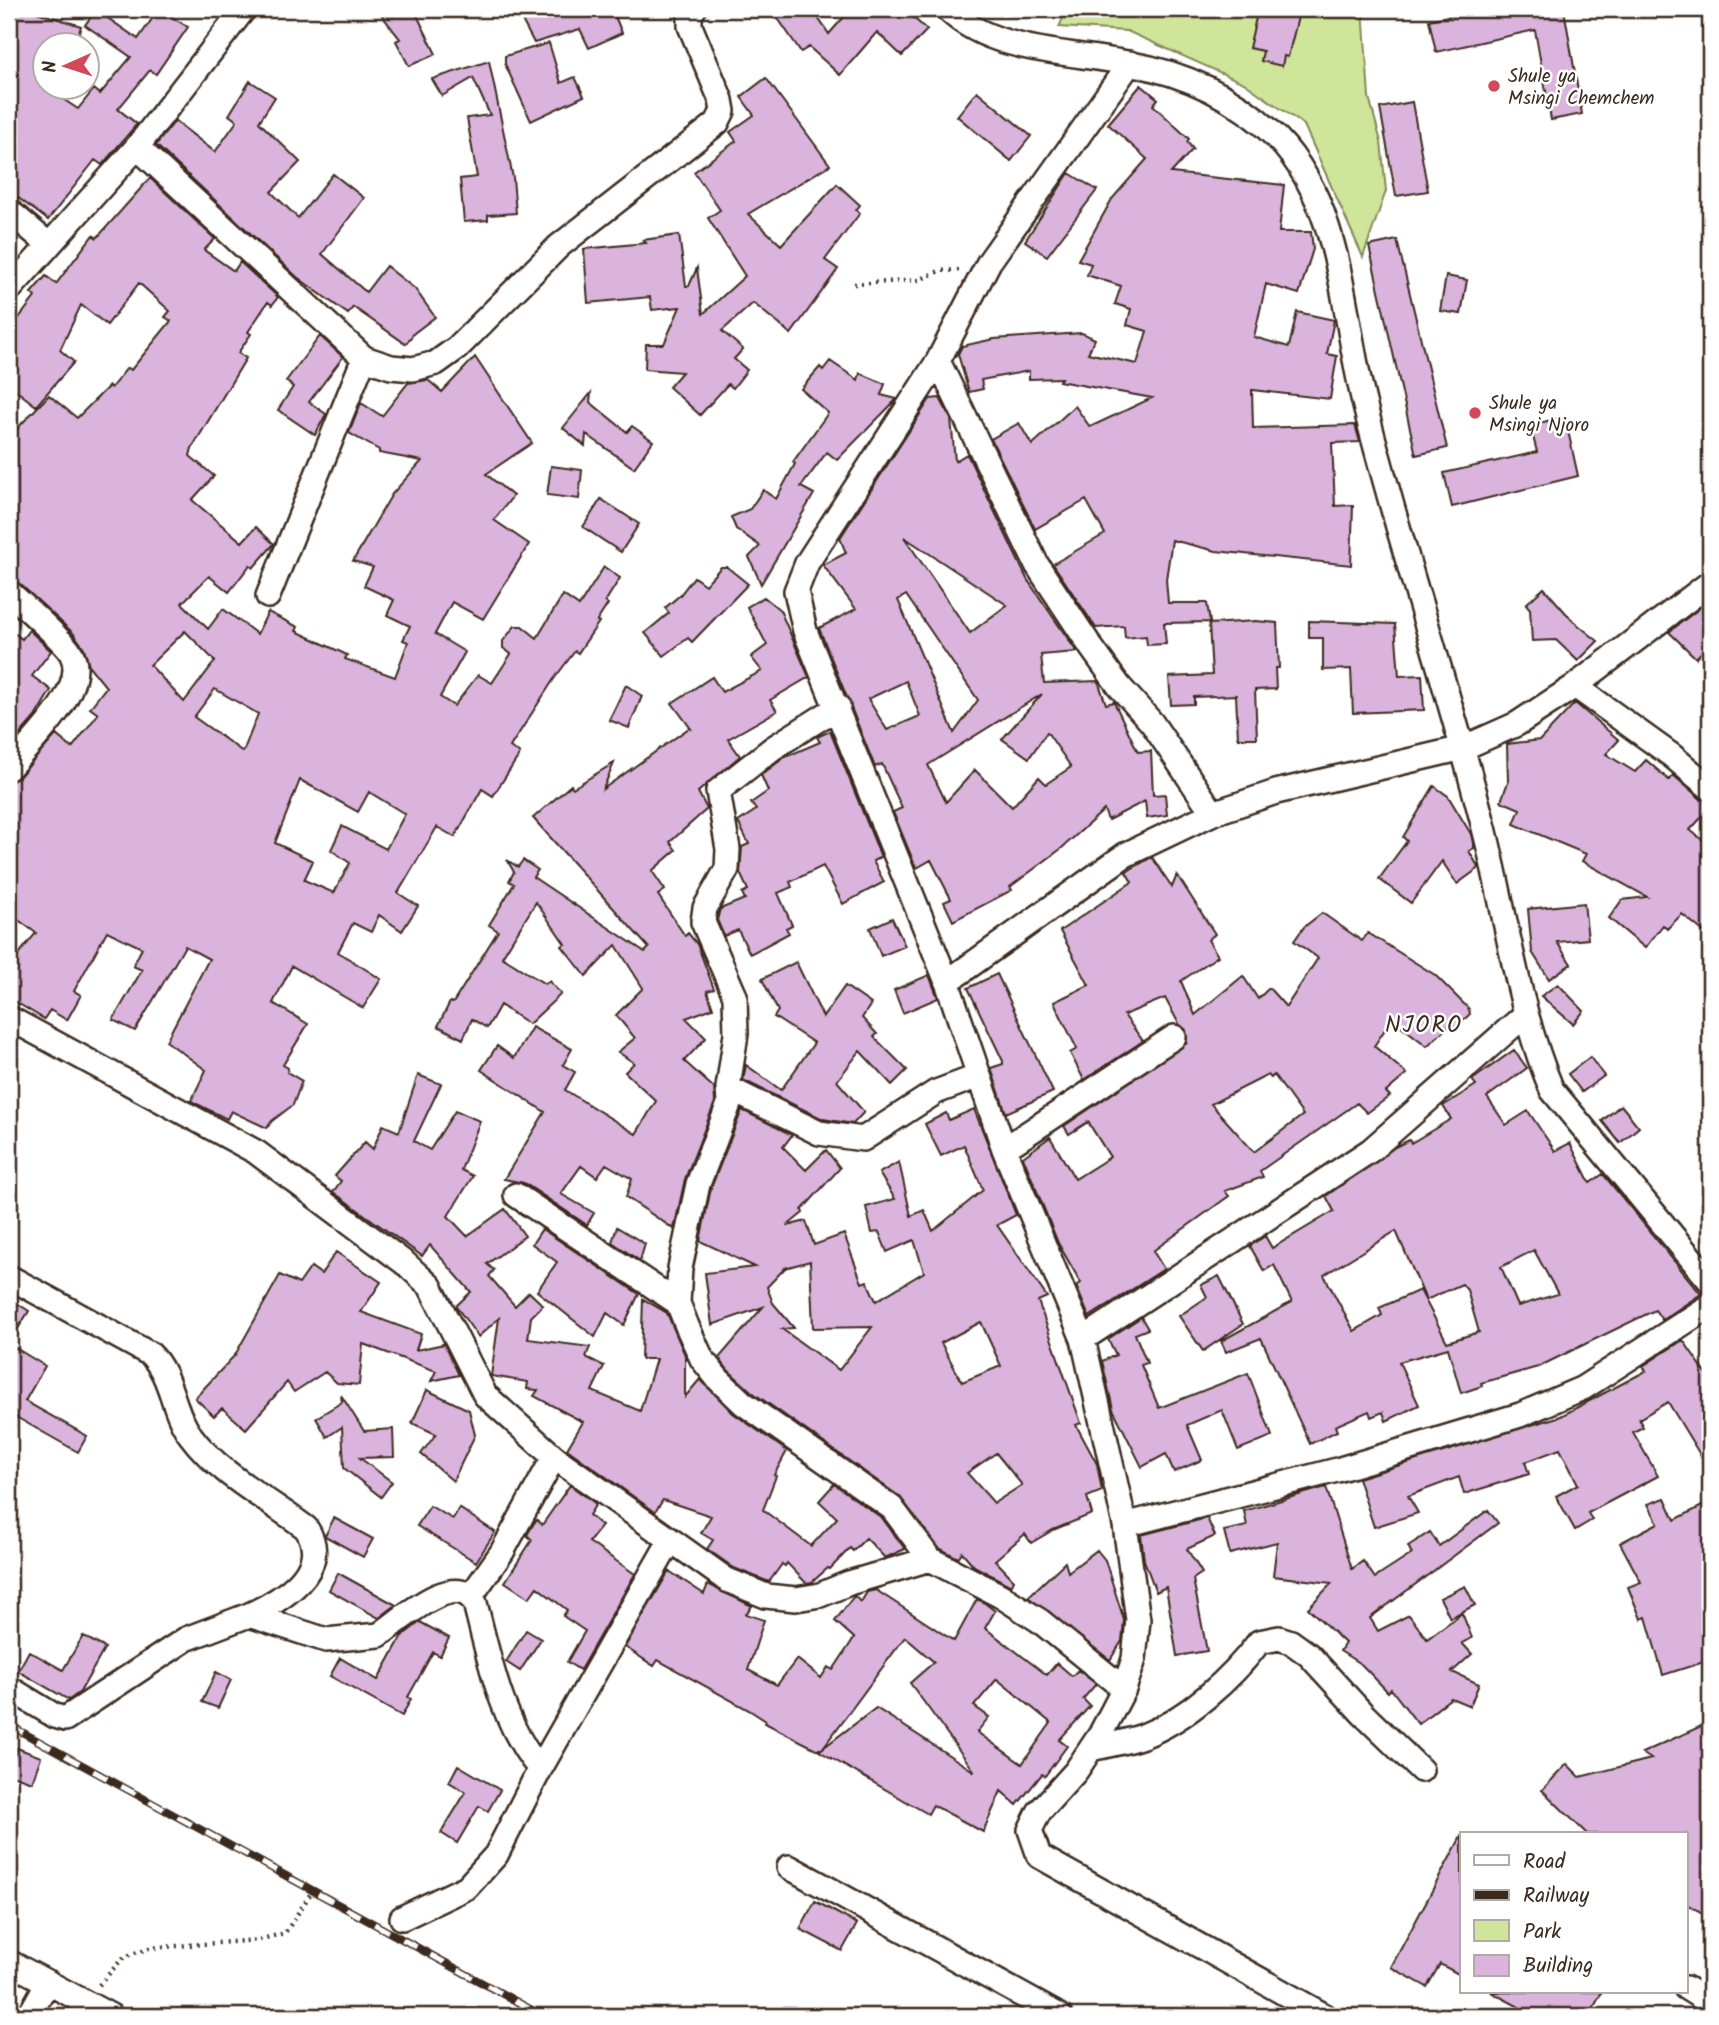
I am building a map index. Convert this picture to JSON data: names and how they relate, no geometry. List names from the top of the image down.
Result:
{
  "districts": ["NJORO"],
  "places": ["Shule ya Msingi Chemchem", "Shule ya Msingi Njoro"],
  "legend": [
    "Road",
    "Railway",
    "Park",
    "Building"
  ],
  "north": "left"
}
